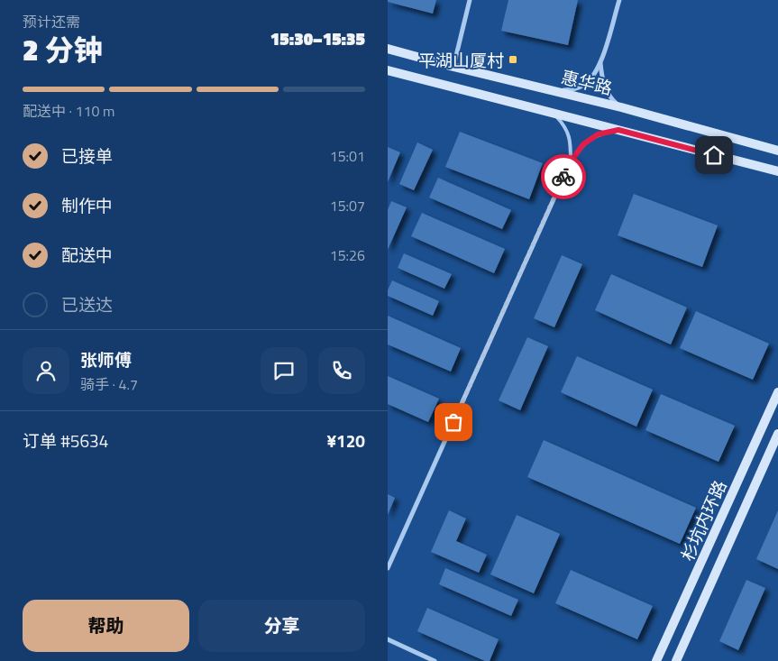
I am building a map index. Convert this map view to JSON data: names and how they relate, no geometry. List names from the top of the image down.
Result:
{
  "streets": {
    "main road": ["惠华路", "杉坑内环路"]
  },
  "places": {
    "transit": ["平湖山厦村"]
  },
  "page": {
    "heading": ["2 分钟", "预计还需", "15:30–15:35"],
    "panel": [
      "张师傅",
      "骑手 · 4.7",
      "订单 #5634",
      "¥120"
    ],
    "bar": "配送中 · 110 m",
    "list": [
      ["已接单", "15:01"],
      ["制作中", "15:07"],
      ["配送中", "15:26"],
      "已送达"
    ],
    "buttons": ["帮助", "分享"]
  }
}
